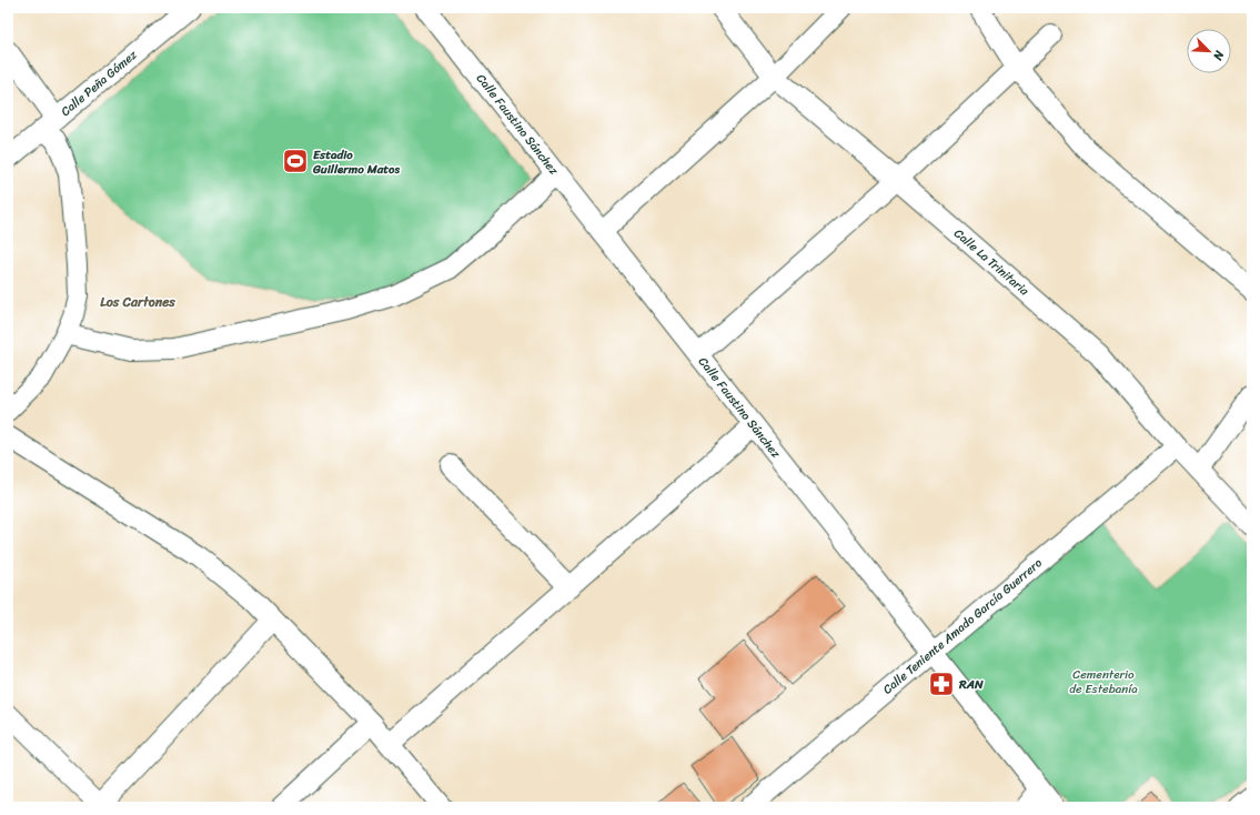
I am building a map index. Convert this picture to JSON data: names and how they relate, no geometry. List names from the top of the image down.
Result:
{
  "streets": {
    "street": [
      "Calle Peña Gómez",
      "Calle Faustino Sánchez",
      "Calle La Trinitaria",
      "Calle Teniente Amado García Guerrero"
    ]
  },
  "crossings": [
    ["Calle Faustino Sánchez", "Calle Teniente Amado García Guerrero"],
    ["Calle La Trinitaria", "Calle Teniente Amado García Guerrero"]
  ],
  "districts": ["Los Cartones"],
  "parks": ["Cementerio de Estebanía"],
  "places": {
    "sports": ["Estadio Guillermo Matos"],
    "pharmacy": ["RAN"]
  },
  "north": "bottom right"
}
